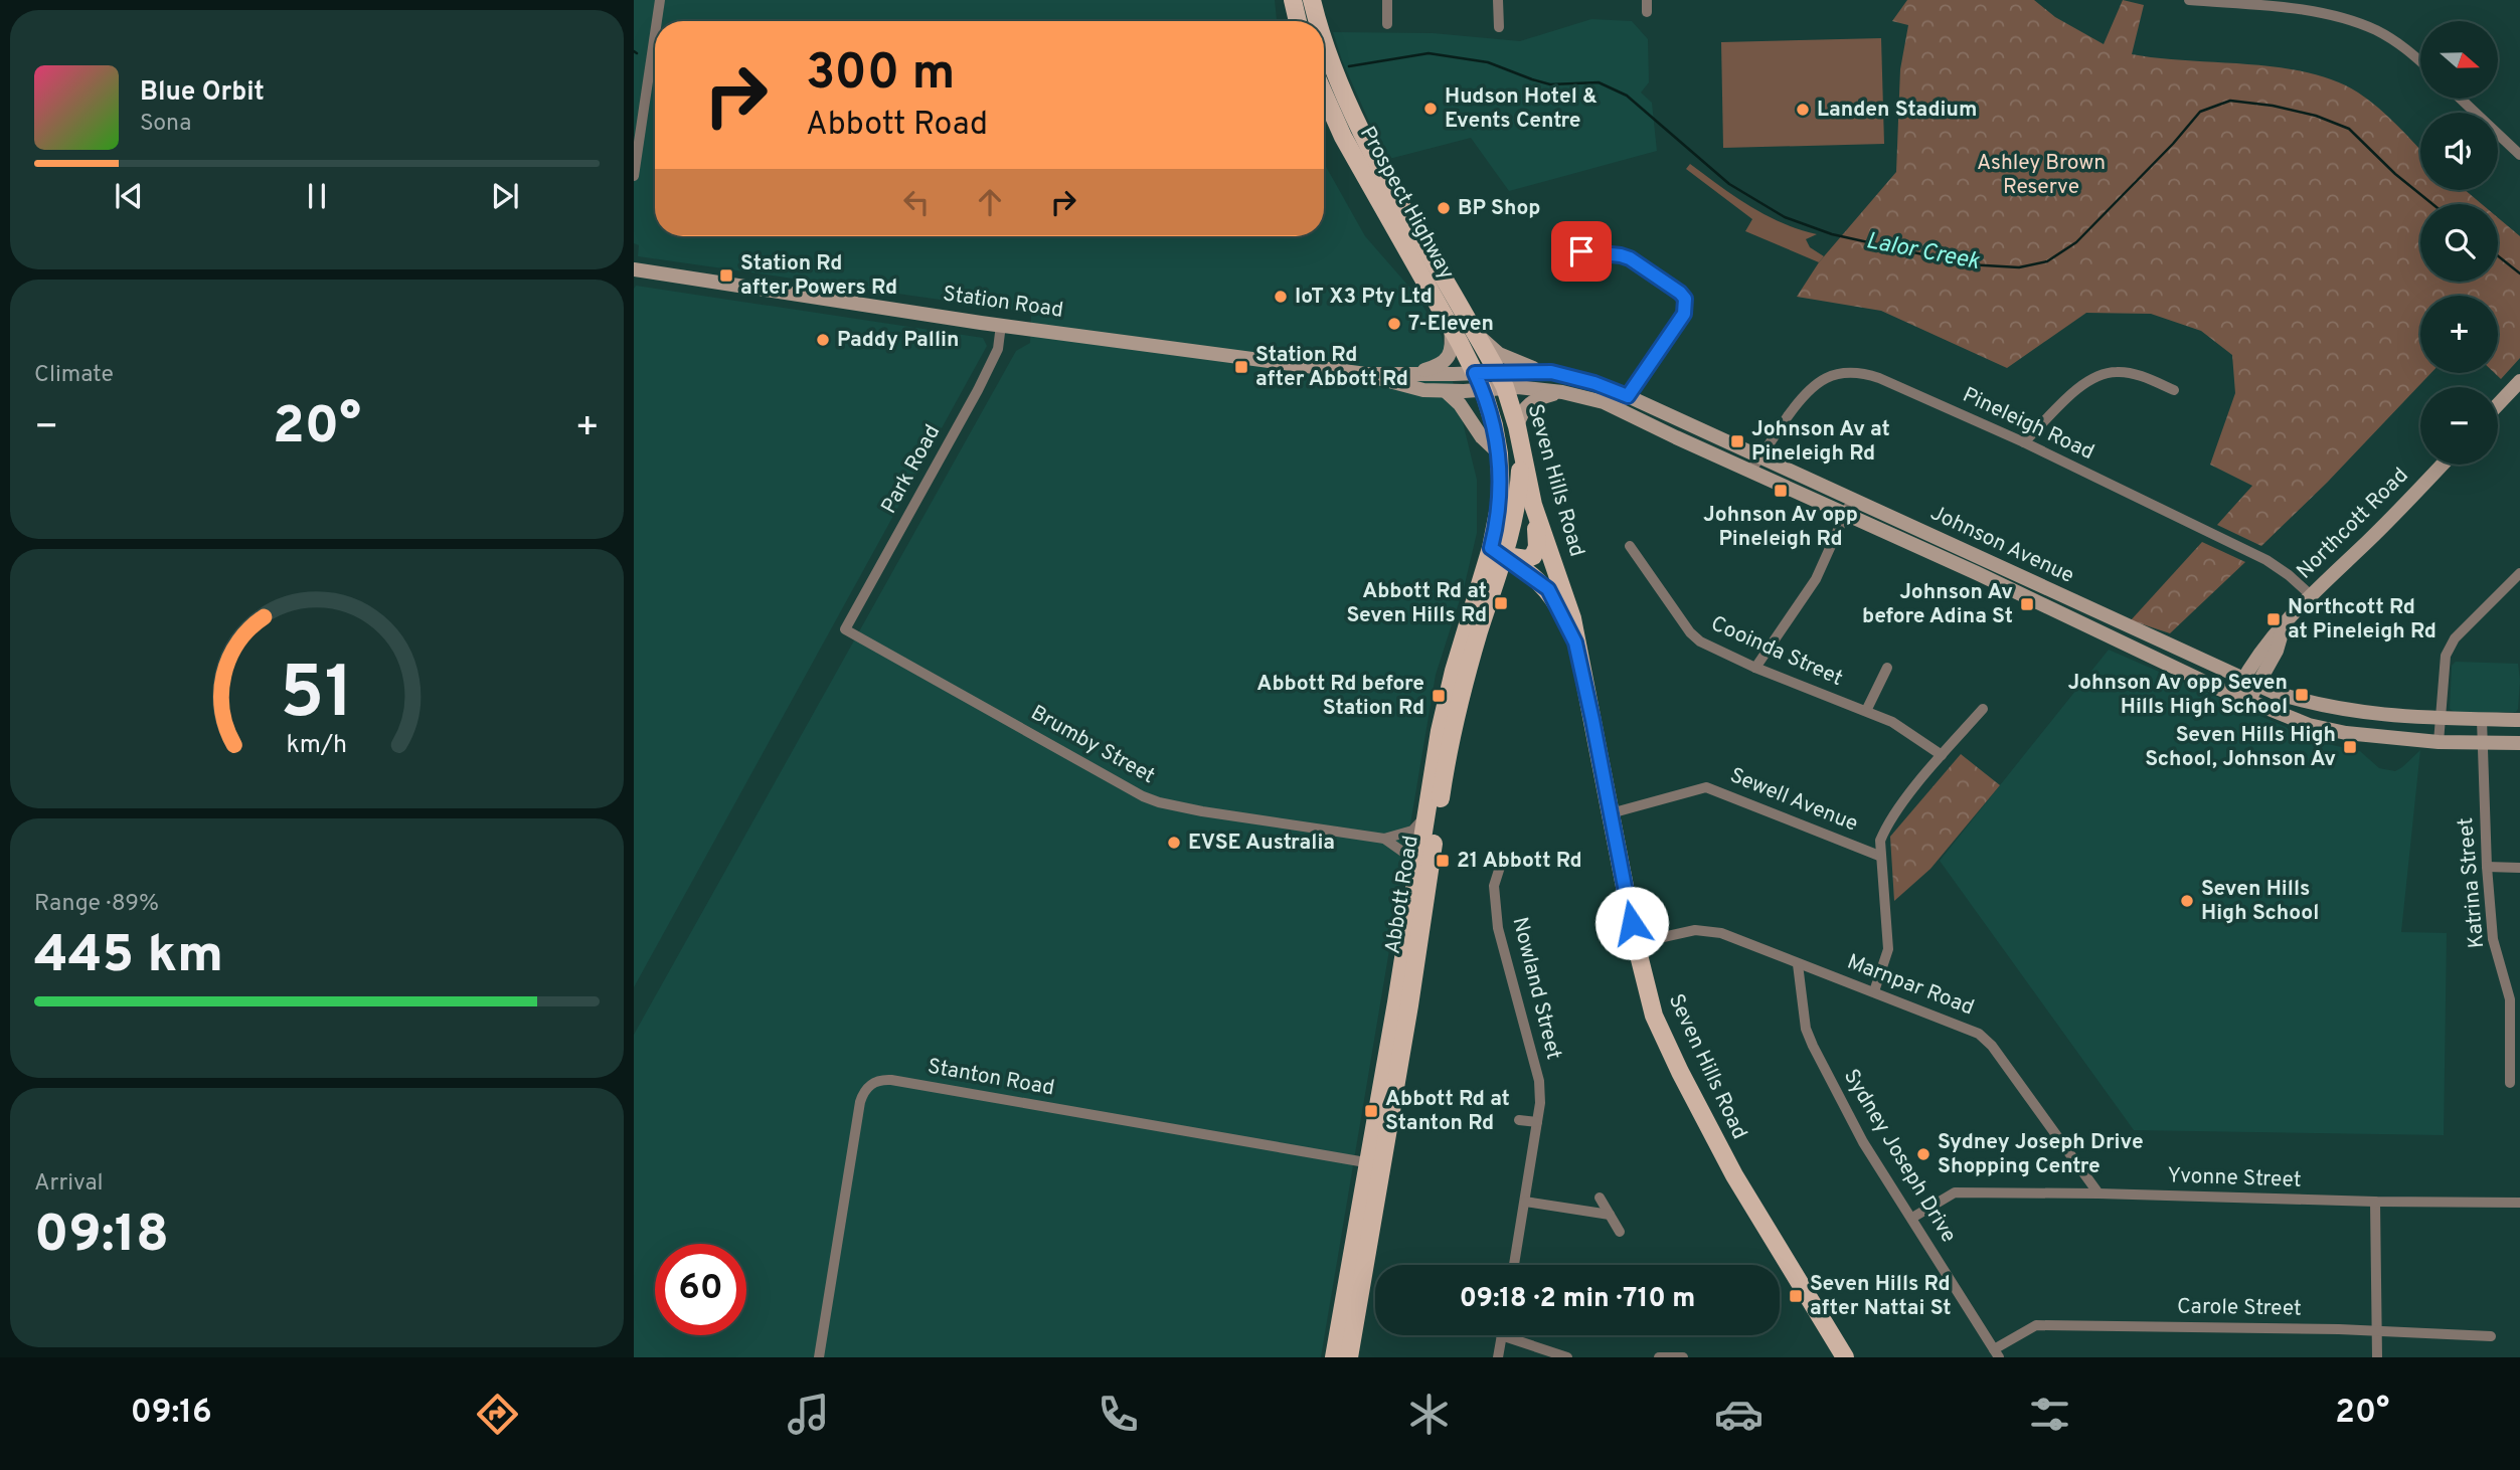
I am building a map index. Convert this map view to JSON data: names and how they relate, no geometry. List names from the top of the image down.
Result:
{
  "streets": {
    "main road": [
      "Prospect Highway",
      "Station Road",
      "Seven Hills Road",
      "Northcott Road",
      "Johnson Avenue",
      "Abbott Road"
    ],
    "street": [
      "Pineleigh Road",
      "Park Road",
      "Cooinda Street",
      "Brumby Street",
      "Sewell Avenue",
      "Katrina Street",
      "Marnpar Road",
      "Nowland Street",
      "Stanton Road",
      "Sydney Joseph Drive",
      "Yvonne Street",
      "Carole Street"
    ]
  },
  "crossings": [
    ["Prospect Highway", "Station Road"],
    ["Prospect Highway", "Seven Hills Road"],
    ["Prospect Highway", "Johnson Avenue"],
    ["Station Road", "Park Road"],
    ["Station Road", "Seven Hills Road"],
    ["Station Road", "Johnson Avenue"],
    ["Pineleigh Road", "Northcott Road"],
    ["Pineleigh Road", "Johnson Avenue"],
    ["Park Road", "Brumby Street"],
    ["Seven Hills Road", "Johnson Avenue"],
    ["Seven Hills Road", "Sewell Avenue"],
    ["Seven Hills Road", "Abbott Road"],
    ["Seven Hills Road", "Marnpar Road"],
    ["Northcott Road", "Johnson Avenue"],
    ["Johnson Avenue", "Katrina Street"],
    ["Brumby Street", "Abbott Road"],
    ["Abbott Road", "Stanton Road"],
    ["Marnpar Road", "Sydney Joseph Drive"],
    ["Marnpar Road", "Yvonne Street"],
    ["Sydney Joseph Drive", "Yvonne Street"],
    ["Sydney Joseph Drive", "Carole Street"]
  ],
  "water": ["Lalor Creek"],
  "parks": ["Ashley Brown Reserve"],
  "places": {
    "other": [
      "Hudson Hotel & Events Centre",
      "Landen Stadium",
      "BP Shop",
      "IoT X3 Pty Ltd",
      "7-Eleven",
      "Paddy Pallin",
      "EVSE Australia",
      "Seven Hills High School",
      "Sydney Joseph Drive Shopping Centre"
    ],
    "transit": [
      "Station Rd after Powers Rd",
      "Station Rd after Abbott Rd",
      "Johnson Av at Pineleigh Rd",
      "Johnson Av opp Pineleigh Rd",
      "Abbott Rd at Seven Hills Rd",
      "Johnson Av before Adina St",
      "Northcott Rd at Pineleigh Rd",
      "Johnson Av opp Seven Hills High School",
      "Abbott Rd before Station Rd",
      "Seven Hills High School, Johnson Av",
      "21 Abbott Rd",
      "Abbott Rd at Stanton Rd",
      "Seven Hills Rd after Nattai St"
    ]
  },
  "north": "right",
  "page": {
    "map_buttons": ["+", "−"],
    "turn": ["300 m", "Abbott Road"],
    "song": ["Blue Orbit", "Sona"],
    "tile": [
      "Climate",
      ["Range · 89%", "445 km"],
      ["Arrival", "09:18"]
    ],
    "heat": ["−", "20°", "+"],
    "limit": "60",
    "trip": "09:18 · 2 min · 710 m",
    "tabs": ["09:16", "20°"],
    "gauge": ["51", "km/h"]
  }
}
